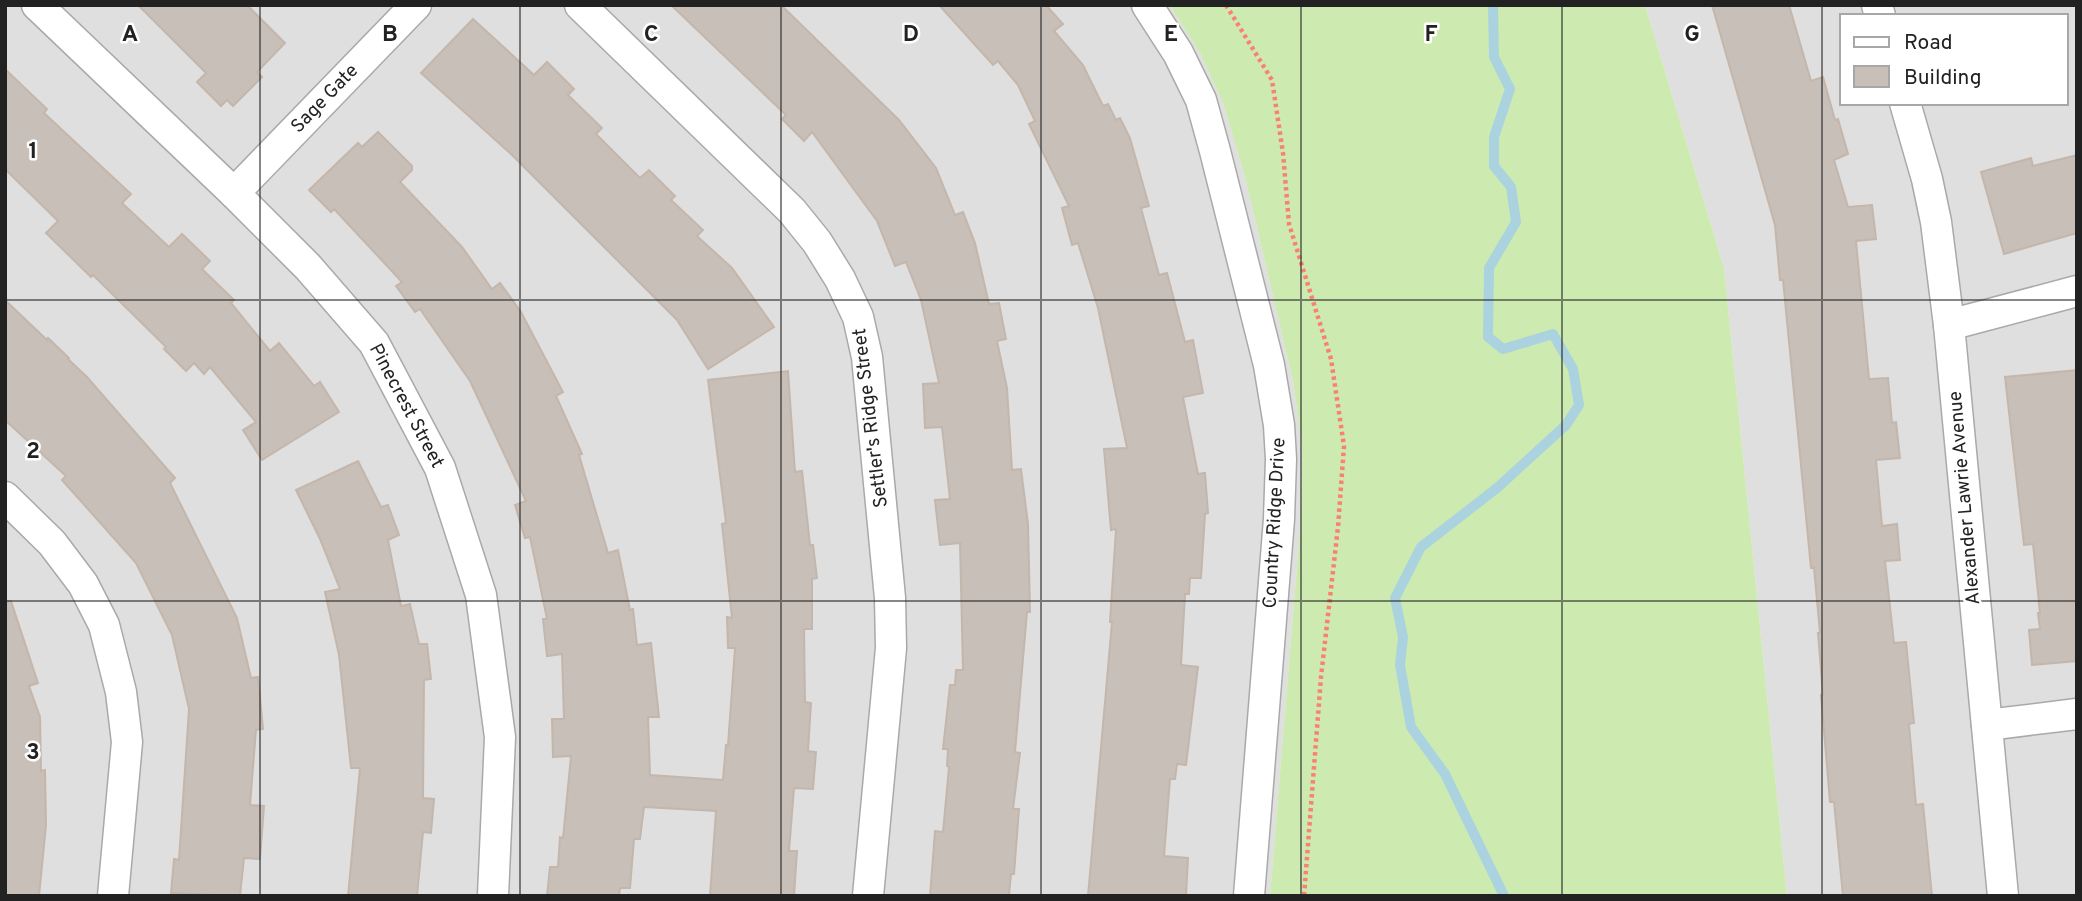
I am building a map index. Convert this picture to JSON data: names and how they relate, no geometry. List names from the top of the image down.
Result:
{
  "streets": {
    "street": [
      "Sage Gate",
      "Pinecrest Street",
      "Settler's Ridge Street",
      "Alexander Lawrie Avenue",
      "Country Ridge Drive"
    ]
  },
  "crossings": [
    ["Sage Gate", "Pinecrest Street"]
  ],
  "legend": ["Road", "Building"],
  "grid": {
    "columns": [
      "A",
      "B",
      "C",
      "D",
      "E",
      "F",
      "G"
    ],
    "rows": ["1", "2", "3"]
  }
}
